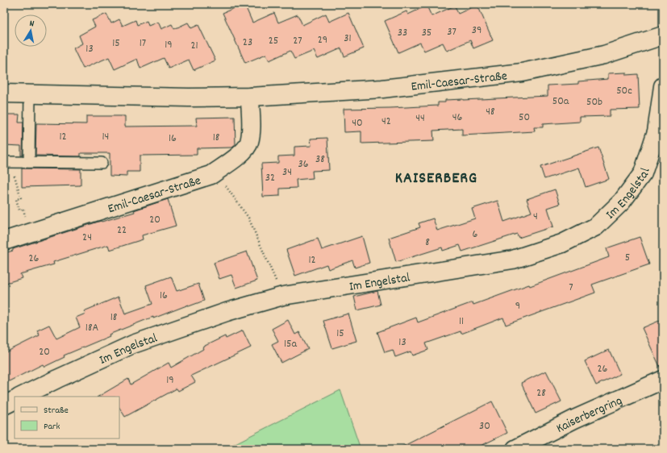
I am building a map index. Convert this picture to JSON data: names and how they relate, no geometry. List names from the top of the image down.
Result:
{
  "streets": {
    "street": ["Emil-Caesar-Straße", "Im Engelstal", "Kaiserbergring"]
  },
  "districts": ["KAISERBERG"],
  "house_numbers": [
    "39",
    "37",
    "33",
    "35",
    "31",
    "29",
    "25",
    "27",
    "23",
    "15",
    "17",
    "19",
    "21",
    "13",
    "50c",
    "50a",
    "50b",
    "48",
    "46",
    "50",
    "44",
    "42",
    "40",
    "12",
    "14",
    "18",
    "16",
    "38",
    "36",
    "34",
    "32",
    "4",
    "20",
    "22",
    "6",
    "24",
    "8",
    "5",
    "26",
    "12",
    "7",
    "16",
    "9",
    "18",
    "11",
    "18A",
    "15",
    "13",
    "15a",
    "20",
    "26",
    "19",
    "28",
    "30"
  ],
  "legend": ["Straße", "Park"],
  "north": "top"
}
